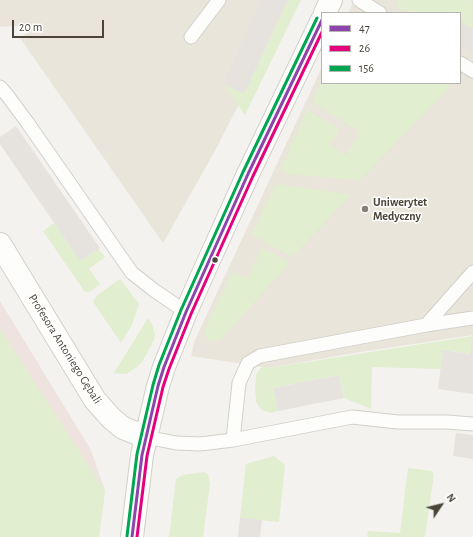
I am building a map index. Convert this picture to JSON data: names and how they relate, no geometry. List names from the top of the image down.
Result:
{
  "streets": {
    "street": ["Profesora Antoniego Gębali"]
  },
  "places": ["Uniwerytet Medyczny"],
  "lines": ["transit line 156", "transit line 47", "transit line 26"],
  "legend": ["47", "26", "156"],
  "scale_bar": "20 m",
  "north": "top right"
}
